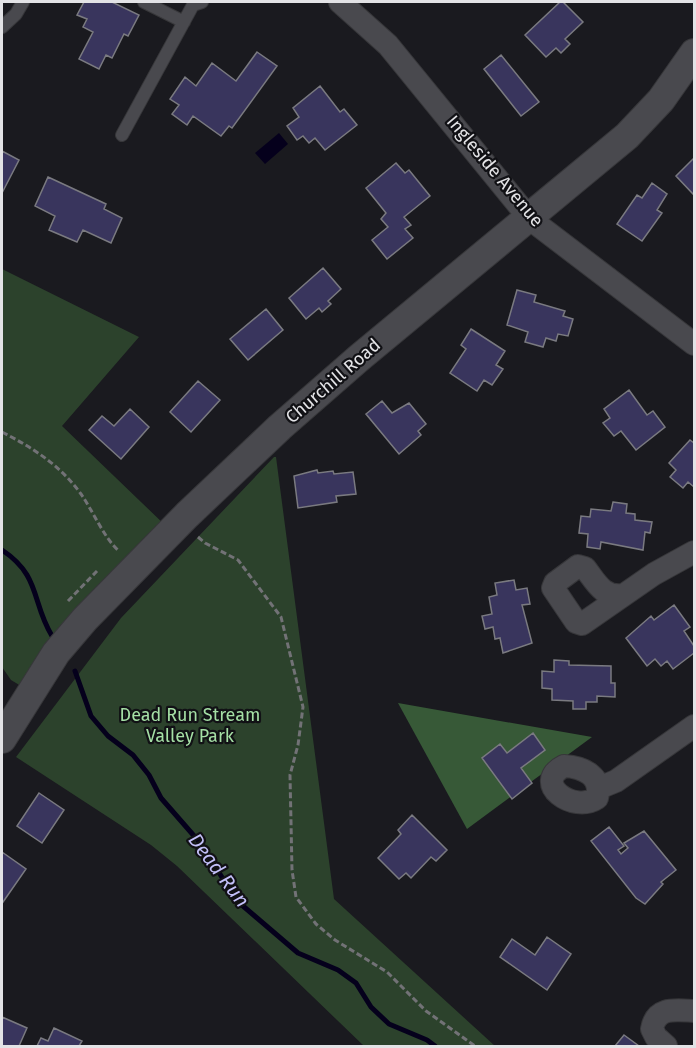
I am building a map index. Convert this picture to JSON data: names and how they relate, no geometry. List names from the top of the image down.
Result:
{
  "streets": {
    "street": ["Ingleside Avenue", "Churchill Road"]
  },
  "crossings": [
    ["Ingleside Avenue", "Churchill Road"]
  ],
  "water": ["Dead Run"],
  "parks": ["Dead Run Stream Valley Park"]
}
